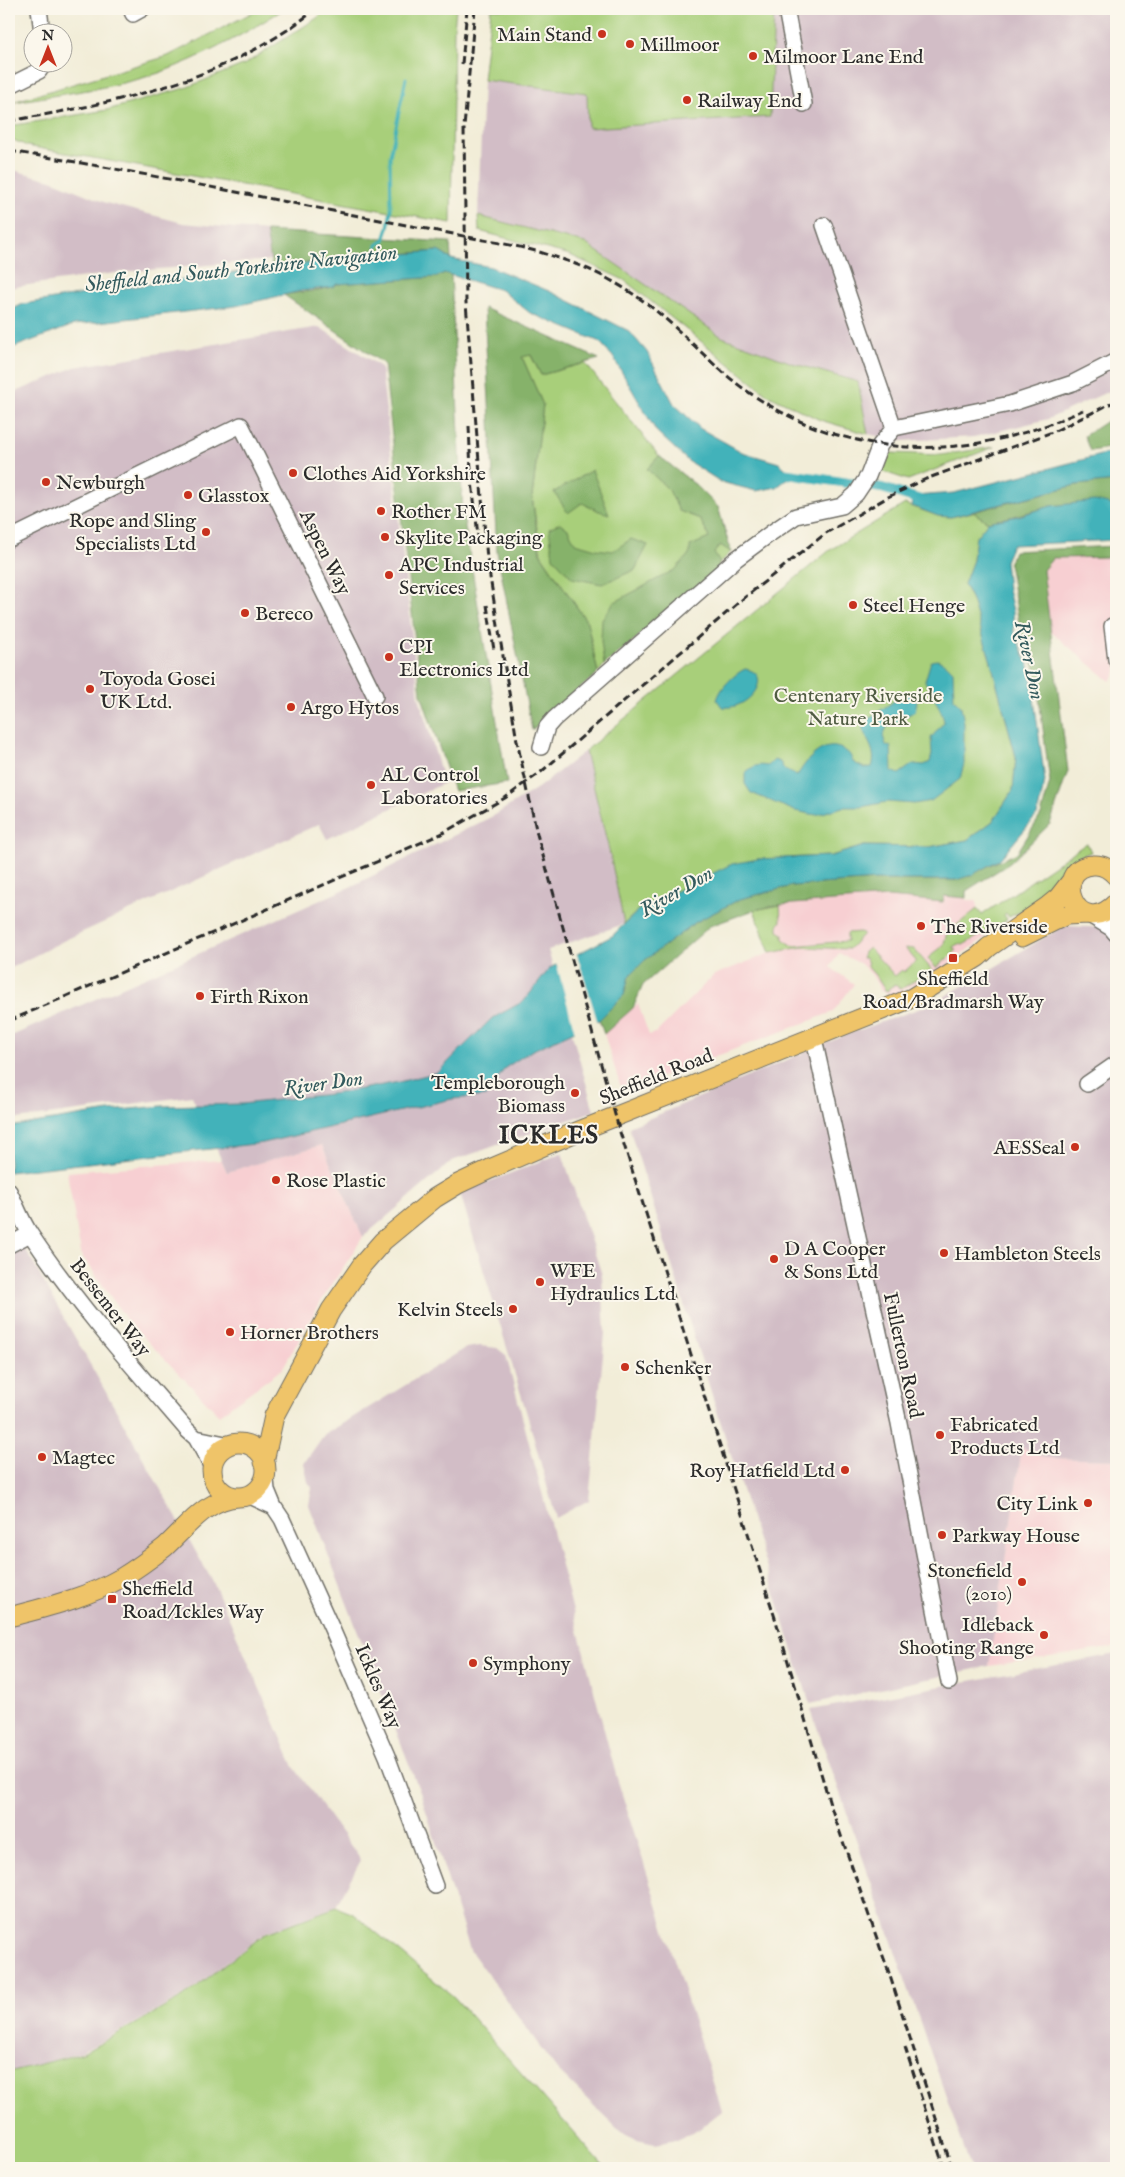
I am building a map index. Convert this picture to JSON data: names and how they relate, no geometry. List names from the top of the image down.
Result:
{
  "streets": {
    "main road": ["Sheffield Road"],
    "street": [
      "Aspen Way",
      "Bessemer Way",
      "Fullerton Road",
      "Ickles Way"
    ]
  },
  "crossings": [
    ["Sheffield Road", "Bessemer Way"],
    ["Sheffield Road", "Fullerton Road"],
    ["Sheffield Road", "Ickles Way"],
    ["Bessemer Way", "Ickles Way"]
  ],
  "districts": ["ICKLES"],
  "water": ["Sheffield and South Yorkshire Navigation", "River Don"],
  "parks": ["Centenary Riverside Nature Park"],
  "places": {
    "other": [
      "Main Stand",
      "Millmoor",
      "Milmoor Lane End",
      "Railway End",
      "Clothes Aid Yorkshire",
      "Newburgh",
      "Glasstox",
      "Rother FM",
      "Rope and Sling Specialists Ltd",
      "Skylite Packaging",
      "APC Industrial Services",
      "Steel Henge",
      "Bereco",
      "CPI Electronics Ltd",
      "Toyoda Gosei UK Ltd.",
      "Argo Hytos",
      "AL Control Laboratories",
      "The Riverside",
      "Firth Rixon",
      "Templeborough Biomass",
      "AESSeal",
      "Rose Plastic",
      "Hambleton Steels",
      "D A Cooper & Sons Ltd",
      "WFE Hydraulics Ltd",
      "Kelvin Steels",
      "Horner Brothers",
      "Schenker",
      "Fabricated Products Ltd",
      "Magtec",
      "Roy Hatfield Ltd",
      "City Link",
      "Parkway House",
      "Stonefield (2010)",
      "Idleback Shooting Range",
      "Symphony"
    ],
    "transit": ["Sheffield Road/Bradmarsh Way", "Sheffield Road/Ickles Way"]
  },
  "north": "top"
}
